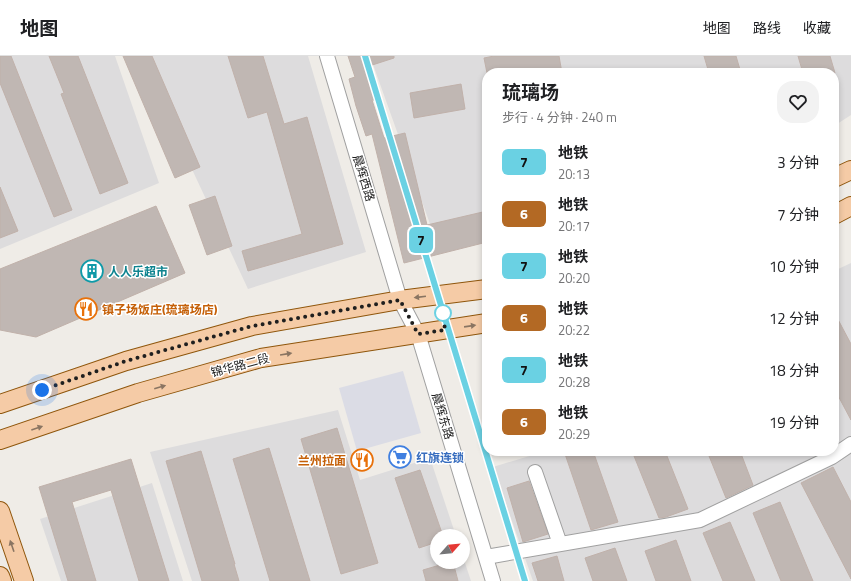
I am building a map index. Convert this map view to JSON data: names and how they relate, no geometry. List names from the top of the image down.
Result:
{
  "streets": {
    "main road": ["锦华路二段"],
    "street": ["晨辉西路", "晨辉东路"]
  },
  "crossings": [
    ["晨辉西路", "晨辉东路"],
    ["锦华路二段", "晨辉东路"]
  ],
  "places": {
    "building": ["人人乐超市"],
    "restaurant": ["镇子场饭庄(琉璃场店)", "兰州拉面"],
    "supermarket": ["红旗连锁"]
  },
  "lines": ["metro line 7"],
  "north": "top right",
  "page": {
    "header": "地图",
    "nav": ["地图", "路线", "收藏"],
    "on_map": "7",
    "heading": ["琉璃场", "步行 · 4 分钟 · 240 m"],
    "list": [
      {
        "mark": "7",
        "name": "地铁",
        "note": "20:13",
        "value": "3 分钟"
      },
      {
        "mark": "6",
        "name": "地铁",
        "note": "20:17",
        "value": "7 分钟"
      },
      {
        "mark": "7",
        "name": "地铁",
        "note": "20:20",
        "value": "10 分钟"
      },
      {
        "mark": "6",
        "name": "地铁",
        "note": "20:22",
        "value": "12 分钟"
      },
      {
        "mark": "7",
        "name": "地铁",
        "note": "20:28",
        "value": "18 分钟"
      },
      {
        "mark": "6",
        "name": "地铁",
        "note": "20:29",
        "value": "19 分钟"
      }
    ]
  }
}
